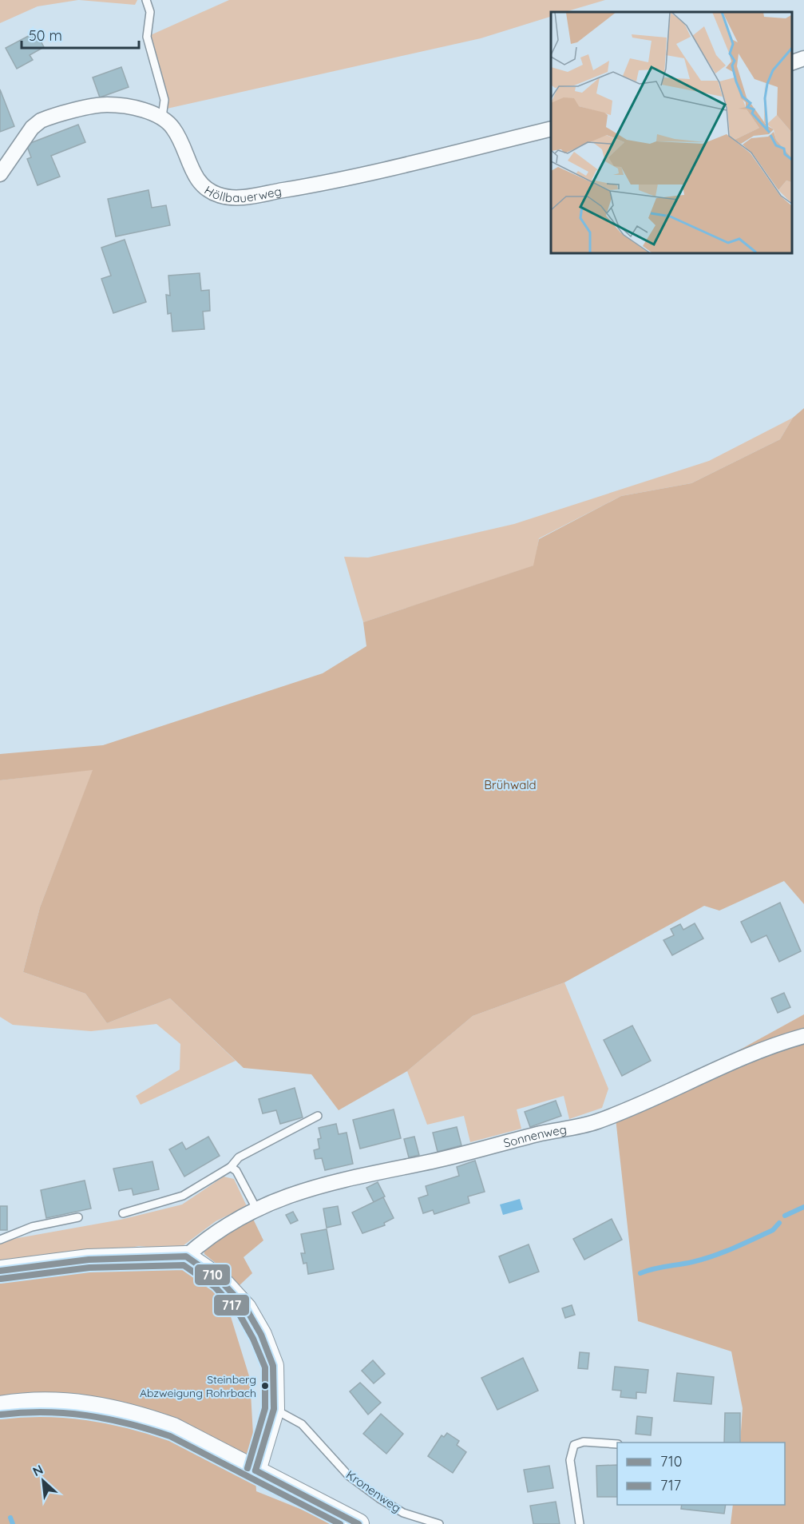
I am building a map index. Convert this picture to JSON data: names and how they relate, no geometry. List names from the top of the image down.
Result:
{
  "streets": {
    "street": ["Höllbauerweg", "Sonnenweg"],
    "lane": ["Kronenweg"]
  },
  "parks": ["Brühwald"],
  "places": ["Steinberg Abzweigung Rohrbach"],
  "lines": ["transit line 710", "transit line 717"],
  "legend": ["710", "717"],
  "scale_bar": "50 m",
  "north": "top left"
}
